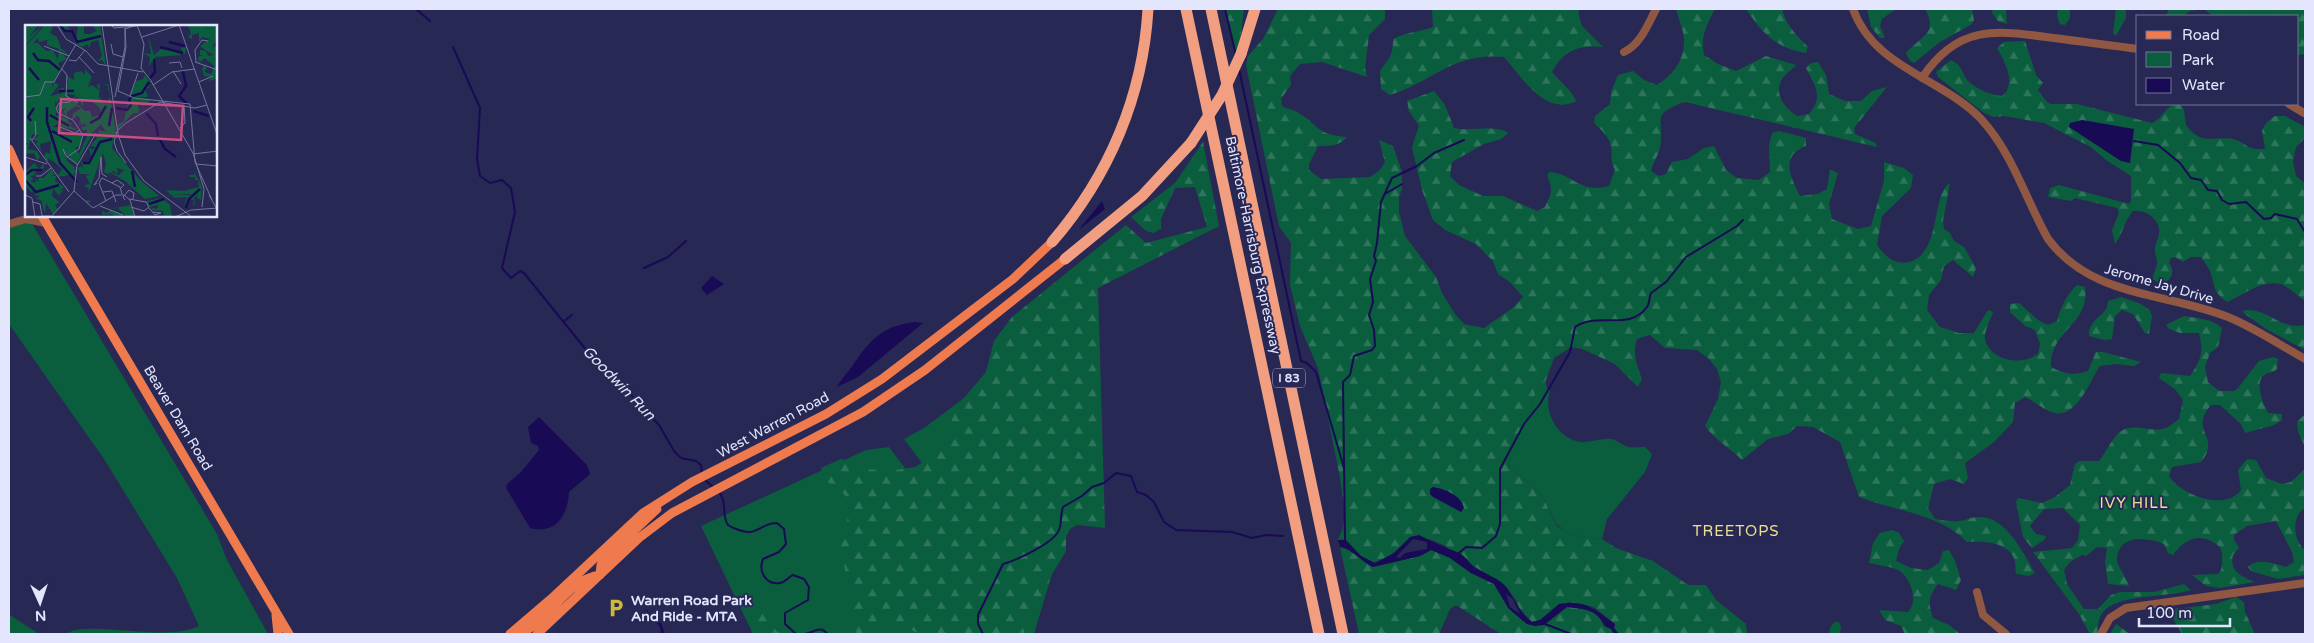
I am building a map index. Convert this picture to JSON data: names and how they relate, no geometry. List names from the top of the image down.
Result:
{
  "streets": {
    "highway": ["Baltimore-Harrisburg Expressway", "I 83"],
    "main road": ["Beaver Dam Road", "West Warren Road"],
    "street": ["Jerome Jay Drive"]
  },
  "districts": ["IVY HILL", "TREETOPS"],
  "water": ["Goodwin Run"],
  "places": {
    "parking": ["Warren Road Park And Ride - MTA"]
  },
  "legend": ["Road", "Park", "Water"],
  "scale_bar": "100 m",
  "north": "bottom"
}
